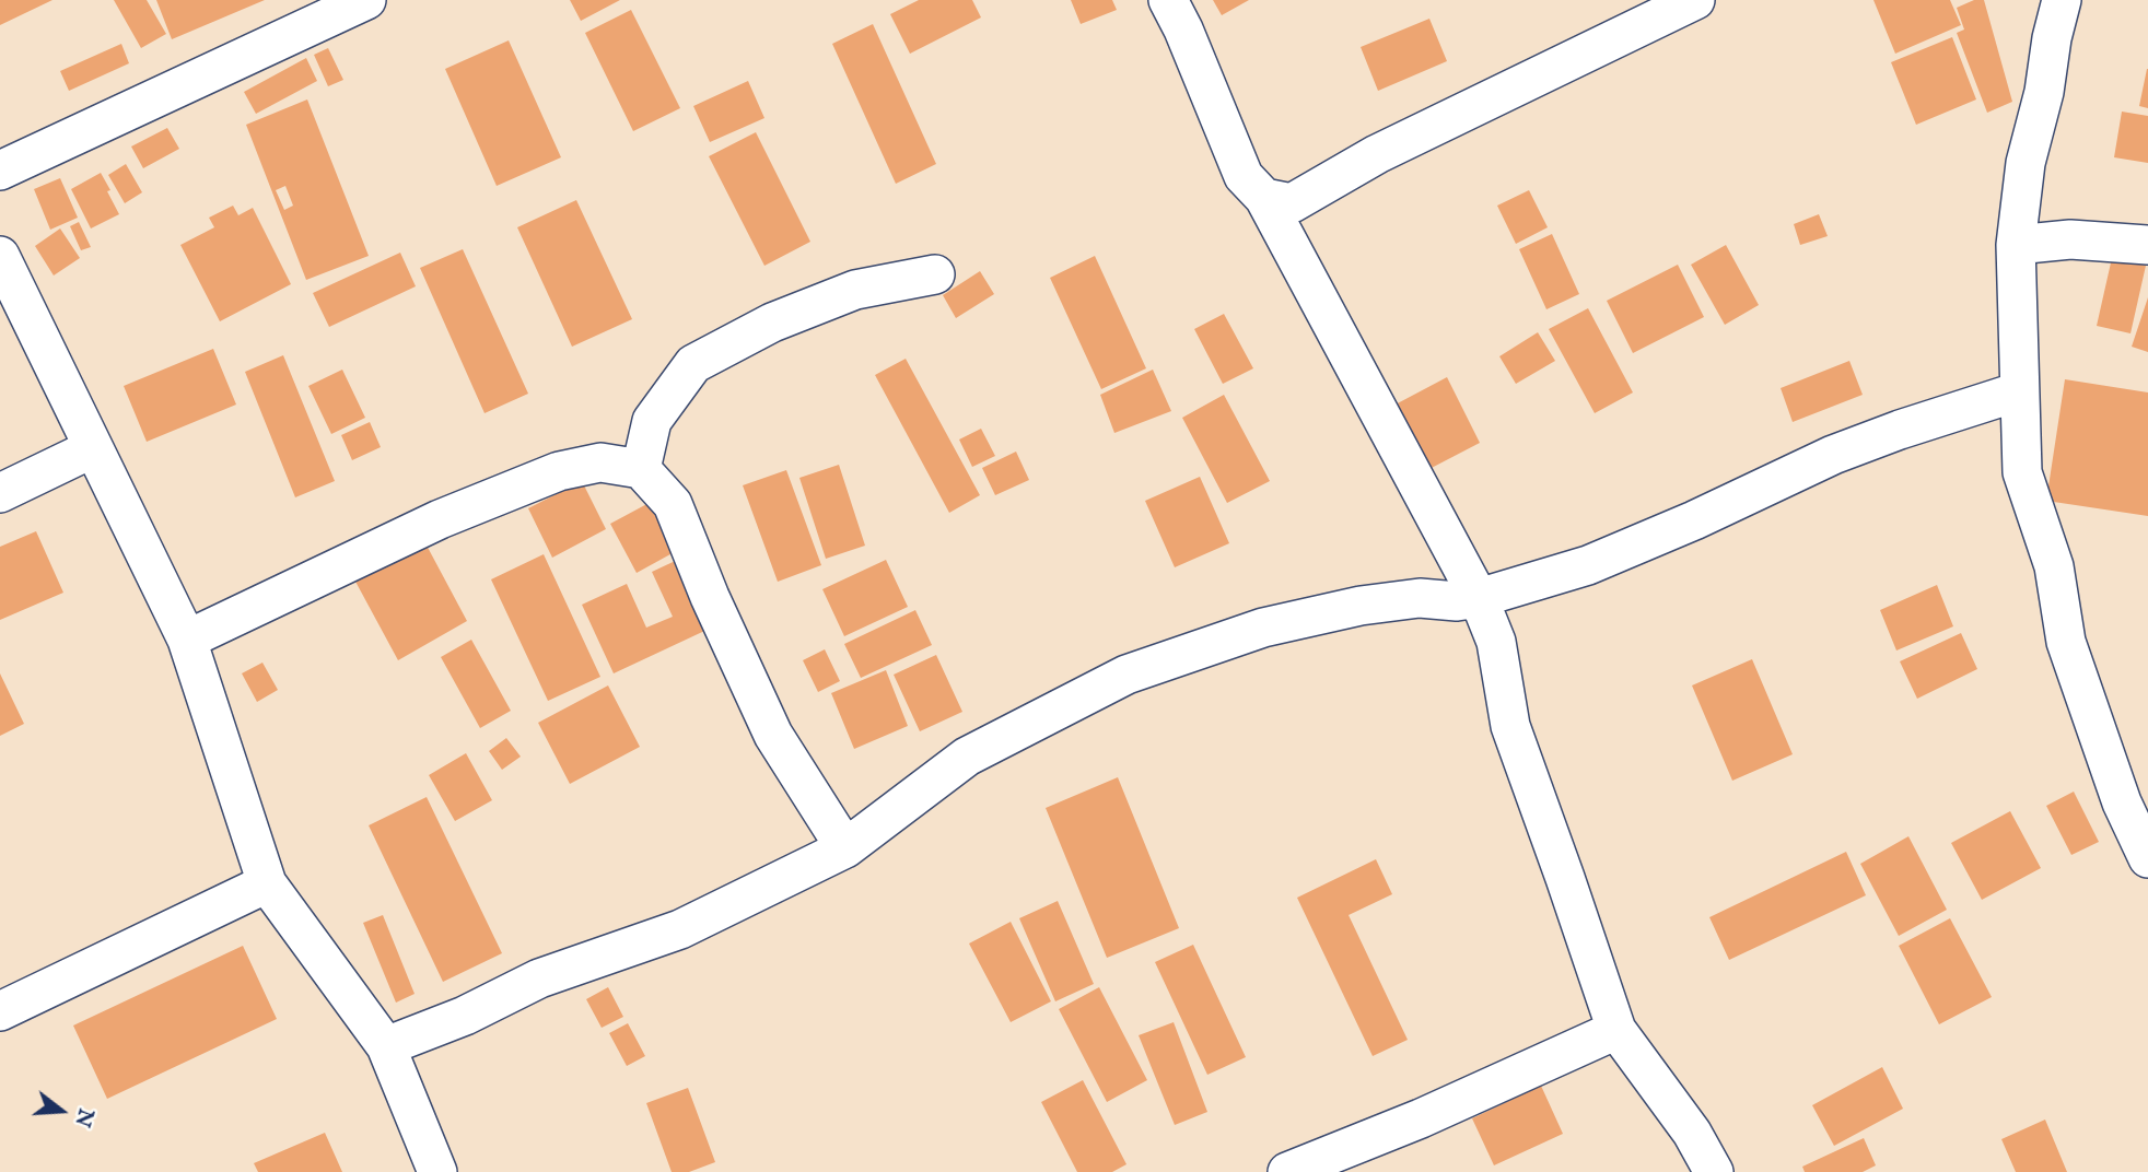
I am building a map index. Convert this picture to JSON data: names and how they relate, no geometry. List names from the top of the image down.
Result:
{
  "north": "right"
}
